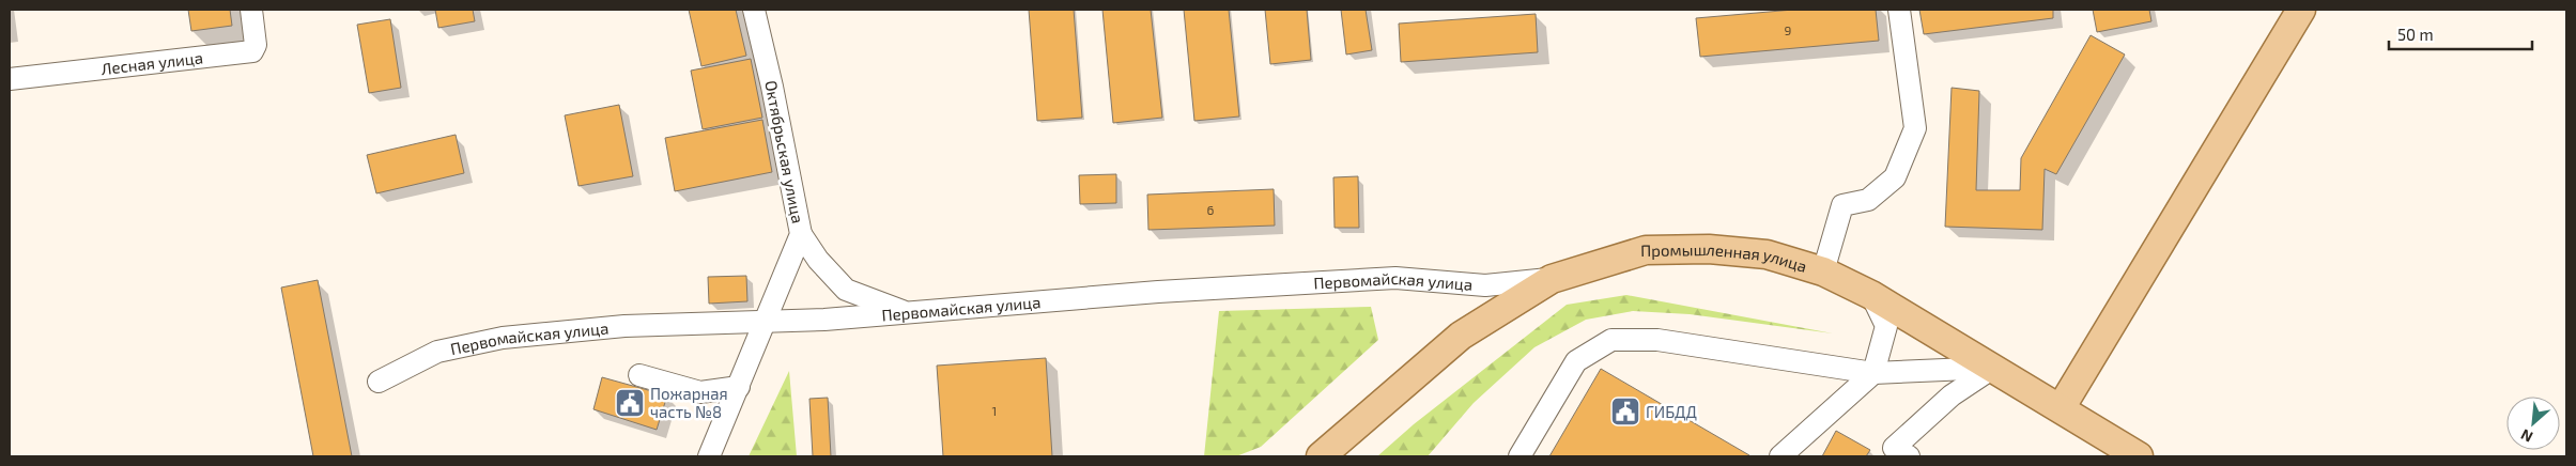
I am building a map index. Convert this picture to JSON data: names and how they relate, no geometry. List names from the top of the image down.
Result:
{
  "streets": {
    "main road": ["Промышленная улица"],
    "street": ["Лесная улица", "Октябрьская улица", "Первомайская улица"]
  },
  "crossings": [
    ["Октябрьская улица", "Первомайская улица"],
    ["Промышленная улица", "Первомайская улица"]
  ],
  "places": {
    "public building": ["Пожарная часть №8", "ГИБДД"]
  },
  "house_numbers": ["9", "6", "1"],
  "scale_bar": "50 m",
  "north": "bottom left"
}
